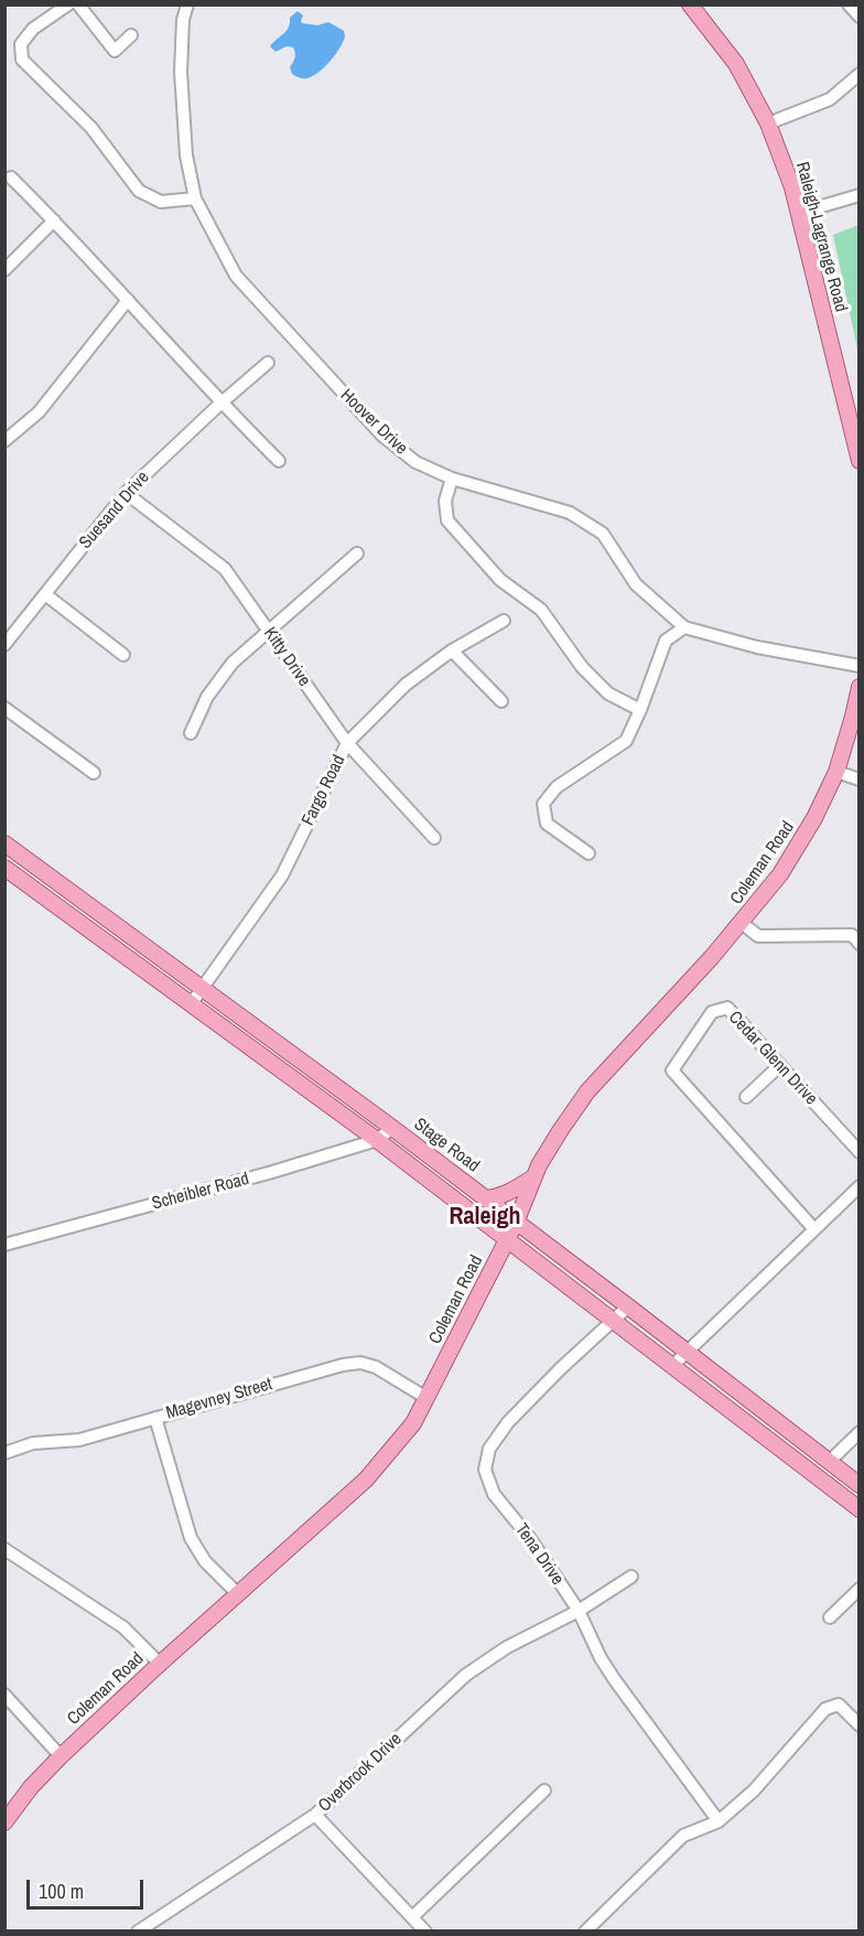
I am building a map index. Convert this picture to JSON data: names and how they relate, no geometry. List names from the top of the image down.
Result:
{
  "streets": {
    "main road": ["Raleigh-Lagrange Road", "Coleman Road", "Stage Road"],
    "street": [
      "Hoover Drive",
      "Suesand Drive",
      "Kitty Drive",
      "Fargo Road",
      "Cedar Glenn Drive",
      "Scheibler Road",
      "Magevney Street",
      "Tena Drive",
      "Overbrook Drive"
    ]
  },
  "crossings": [
    ["Suesand Drive", "Kitty Drive"],
    ["Kitty Drive", "Fargo Road"],
    ["Fargo Road", "Stage Road"],
    ["Coleman Road", "Stage Road"],
    ["Coleman Road", "Magevney Street"],
    ["Stage Road", "Scheibler Road"],
    ["Stage Road", "Tena Drive"],
    ["Tena Drive", "Overbrook Drive"]
  ],
  "districts": ["Raleigh"],
  "scale_bar": "100 m"
}
